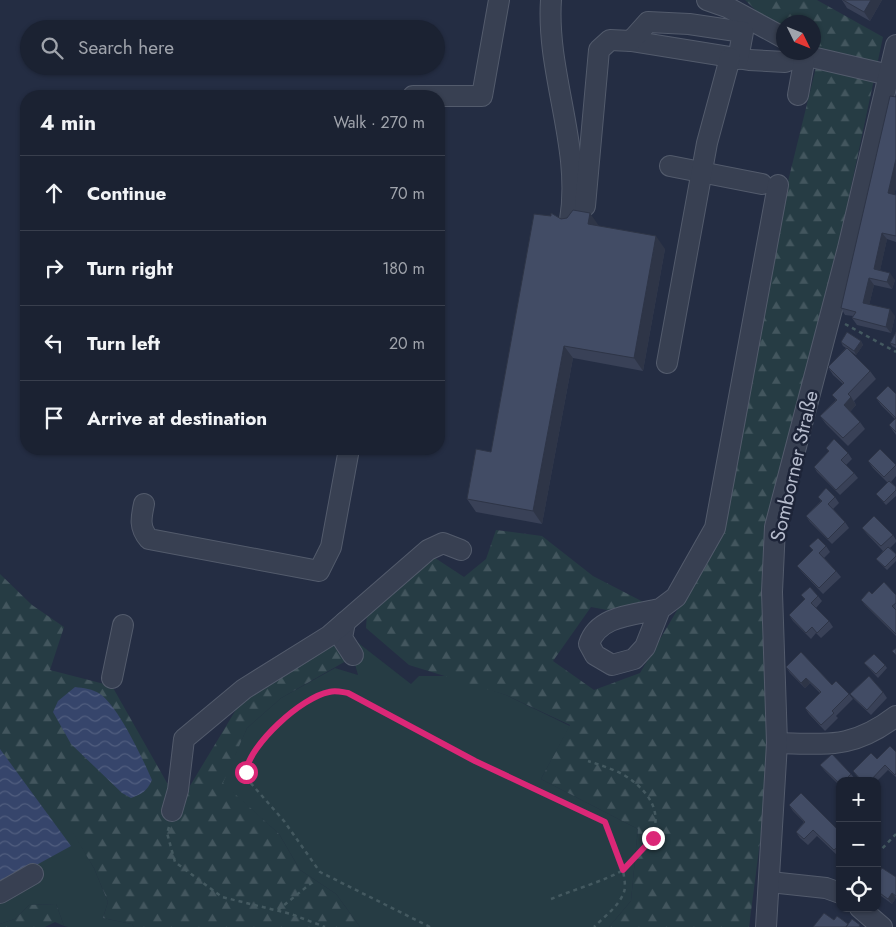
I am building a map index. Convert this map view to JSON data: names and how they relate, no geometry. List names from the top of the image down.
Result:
{
  "streets": {
    "street": ["Somborner Straße"]
  },
  "north": "bottom right",
  "page": {
    "search": "Search here",
    "heading": ["4 min", "Walk · 270 m"],
    "list": [
      ["Continue", "70 m"],
      ["Turn right", "180 m"],
      ["Turn left", "20 m"],
      "Arrive at destination"
    ],
    "map_buttons": ["+", "−"]
  }
}
